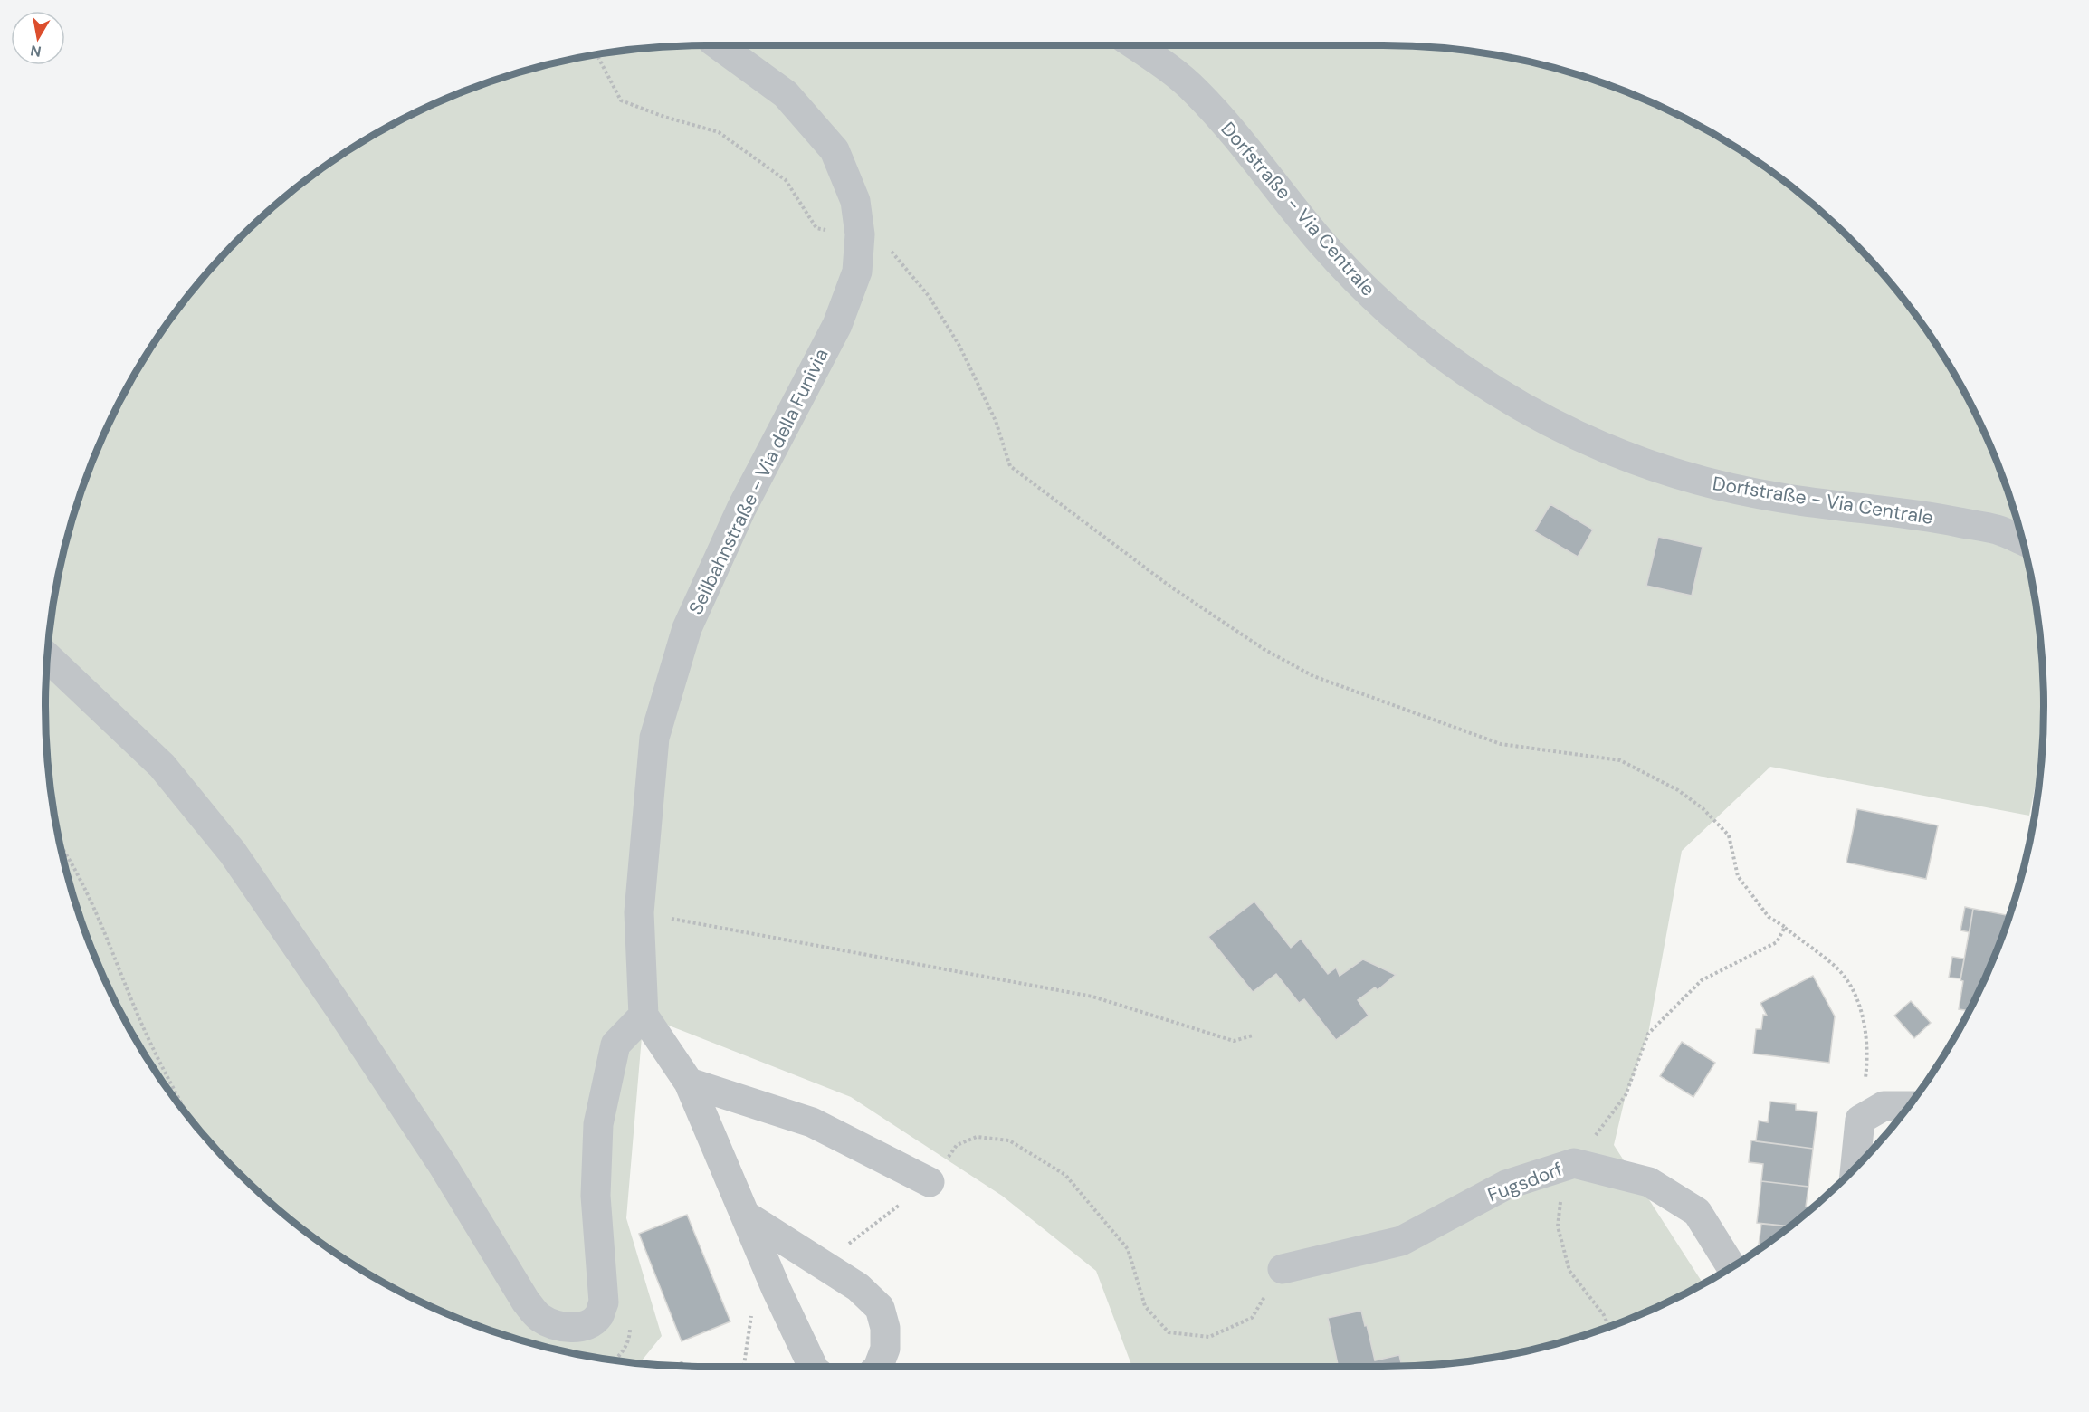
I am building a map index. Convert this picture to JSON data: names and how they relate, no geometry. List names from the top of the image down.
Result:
{
  "streets": {
    "street": ["Dorfstraße - Via Centrale", "Seilbahnstraße - Via della Funivia", "Fugsdorf"]
  },
  "north": "bottom"
}
